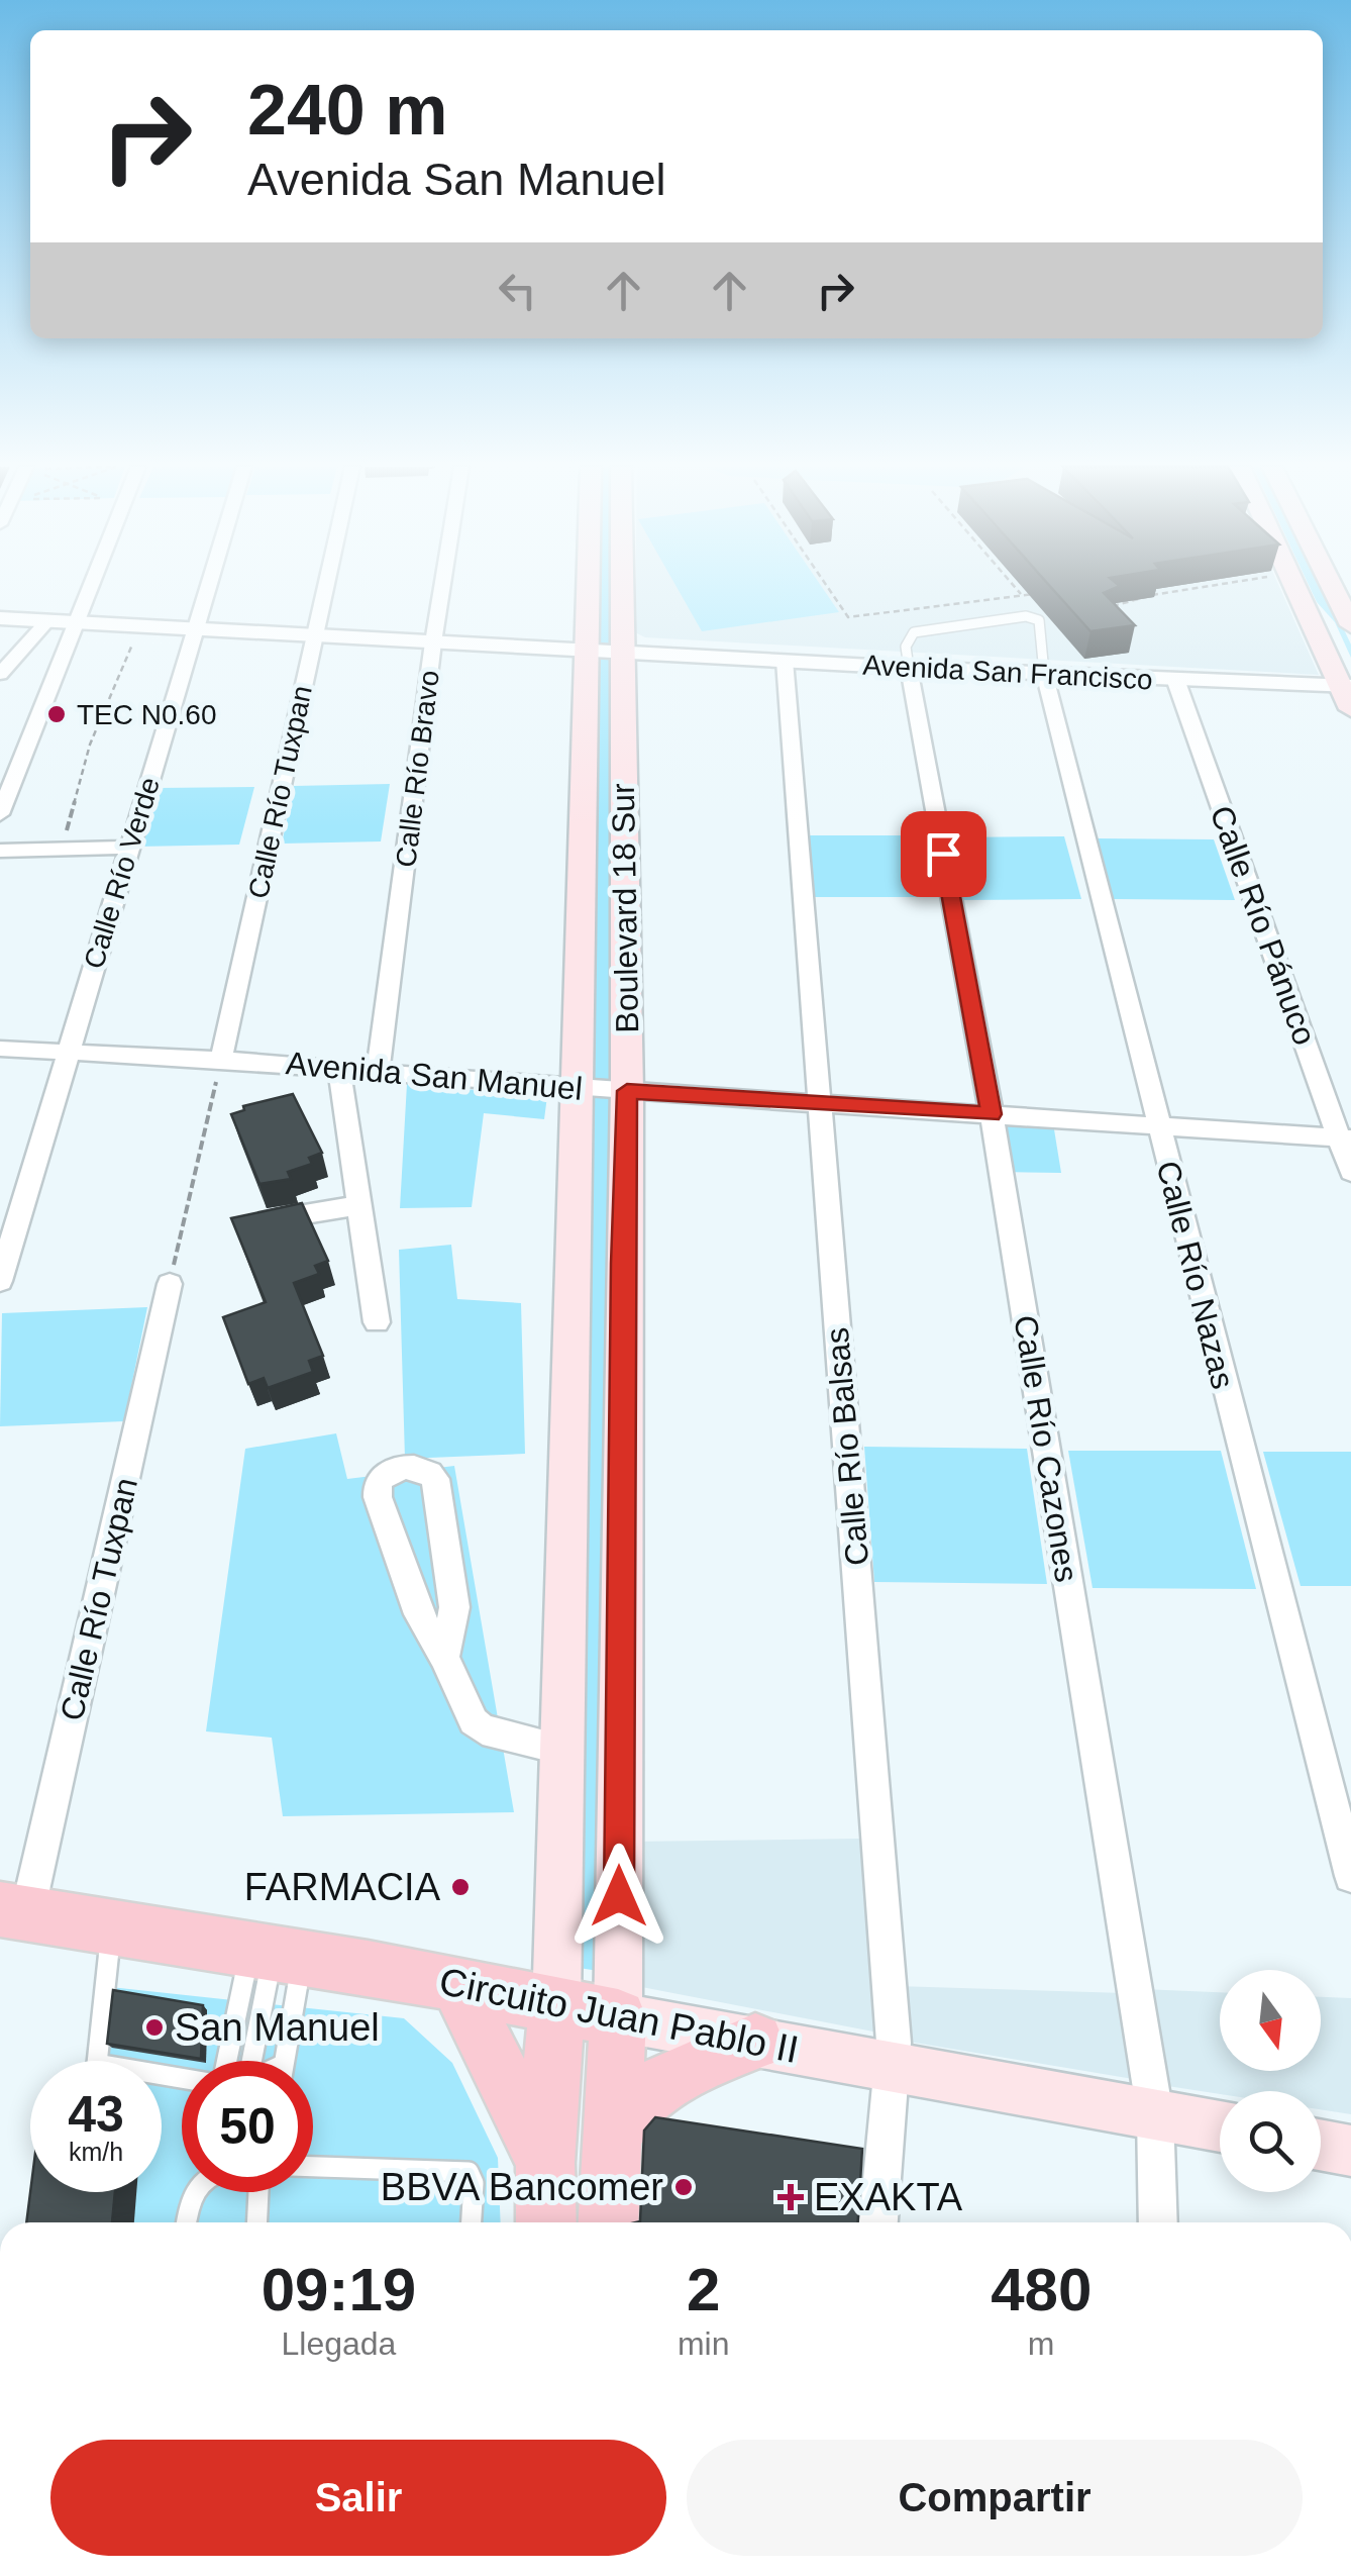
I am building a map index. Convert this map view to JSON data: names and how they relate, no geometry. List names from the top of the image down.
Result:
{
  "streets": {
    "main road": ["Boulevard 18 Sur", "Circuito Juan Pablo II"],
    "street": [
      "Avenida San Francisco",
      "Calle Río Bravo",
      "Calle Río Tuxpan",
      "Calle Río Verde",
      "Calle Río Pánuco",
      "Avenida San Manuel",
      "Calle Río Nazas",
      "Calle Río Balsas",
      "Calle Río Cazones"
    ]
  },
  "crossings": [
    ["Avenida San Francisco", "Calle Río Bravo"],
    ["Avenida San Francisco", "Calle Río Tuxpan"],
    ["Avenida San Francisco", "Calle Río Verde"],
    ["Avenida San Francisco", "Boulevard 18 Sur"],
    ["Avenida San Francisco", "Calle Río Pánuco"],
    ["Avenida San Francisco", "Calle Río Nazas"],
    ["Avenida San Francisco", "Calle Río Balsas"],
    ["Avenida San Francisco", "Calle Río Cazones"],
    ["Calle Río Bravo", "Avenida San Manuel"],
    ["Calle Río Tuxpan", "Avenida San Manuel"],
    ["Calle Río Tuxpan", "Circuito Juan Pablo II"],
    ["Calle Río Verde", "Avenida San Manuel"],
    ["Boulevard 18 Sur", "Avenida San Manuel"],
    ["Boulevard 18 Sur", "Circuito Juan Pablo II"],
    ["Calle Río Pánuco", "Avenida San Manuel"],
    ["Avenida San Manuel", "Calle Río Nazas"],
    ["Avenida San Manuel", "Calle Río Balsas"],
    ["Avenida San Manuel", "Calle Río Cazones"],
    ["Calle Río Balsas", "Circuito Juan Pablo II"],
    ["Calle Río Cazones", "Circuito Juan Pablo II"]
  ],
  "places": {
    "other": [
      "TEC N0.60",
      "FARMACIA",
      "San Manuel",
      "BBVA Bancomer"
    ],
    "health": ["EXAKTA"]
  },
  "north": "bottom",
  "page": {
    "turn": ["240 m", "Avenida San Manuel"],
    "speed": "43 km/h",
    "limit": "50",
    "eta": [
      "09:19",
      "Llegada",
      "2",
      "min",
      "480",
      "m"
    ],
    "buttons": ["Salir", "Compartir"]
  }
}
